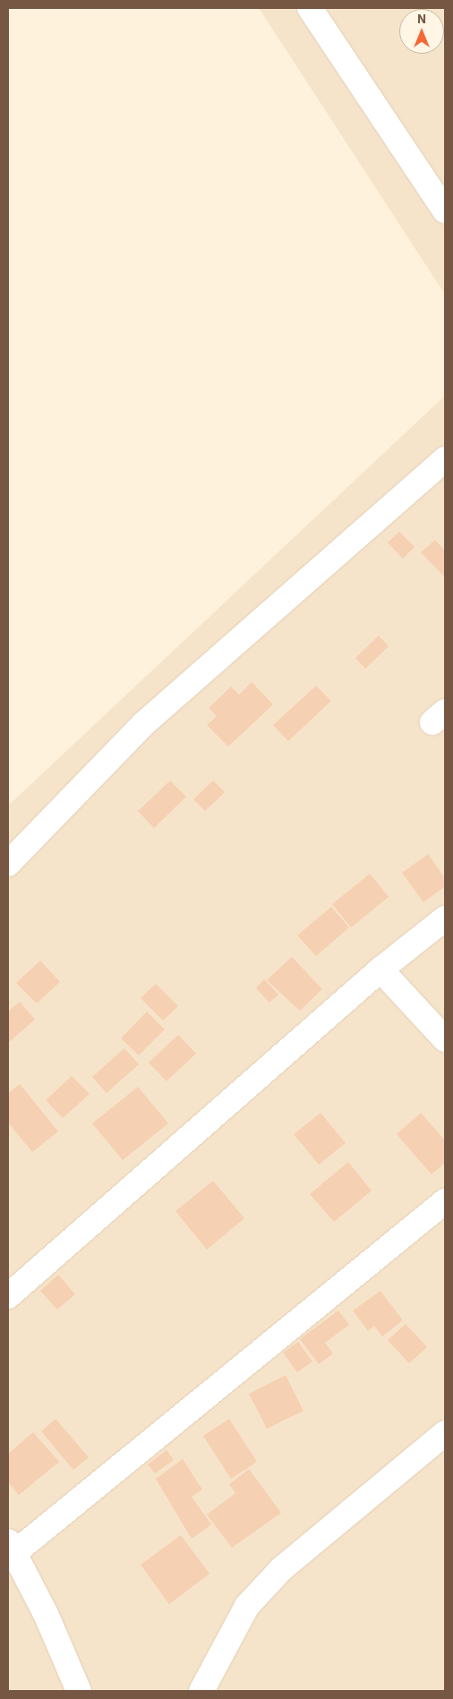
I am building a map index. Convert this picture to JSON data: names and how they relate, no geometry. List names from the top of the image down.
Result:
{
  "north": "top"
}
